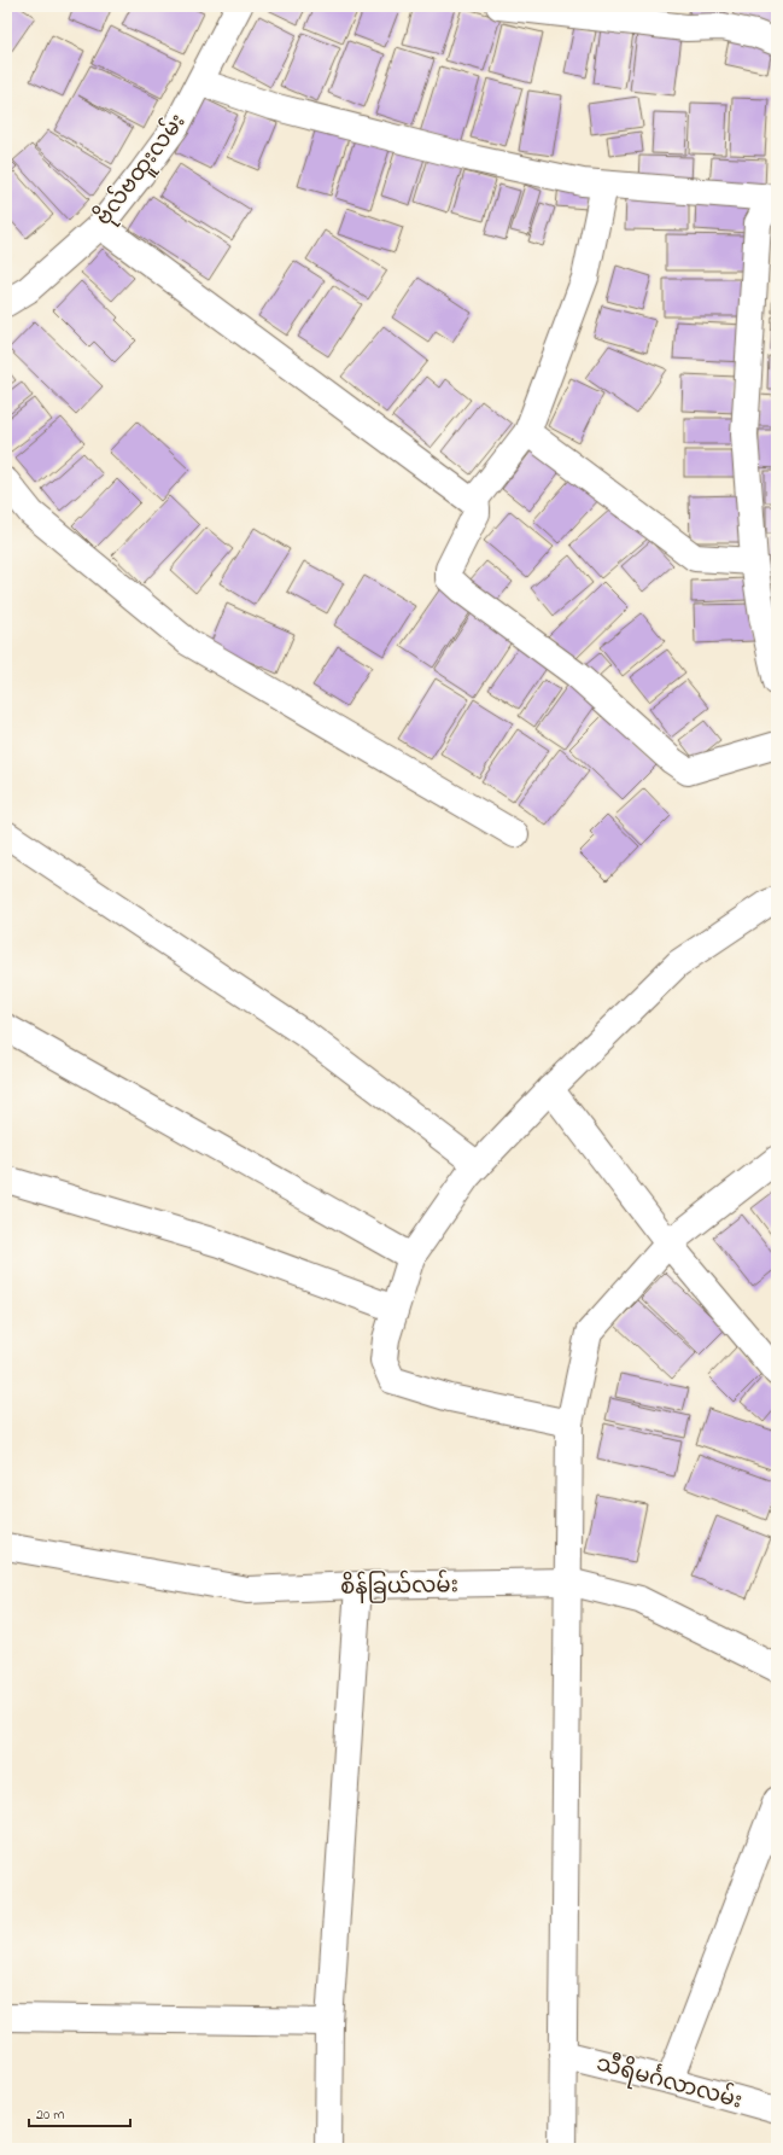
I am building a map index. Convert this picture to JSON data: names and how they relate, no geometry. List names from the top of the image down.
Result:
{
  "streets": {
    "street": ["ဗိုလ်ဗထူးလမ်း", "စိန်ခြယ်လမ်း", "သီရိမင်္ဂလာလမ်း"]
  },
  "scale_bar": "20 m"
}
